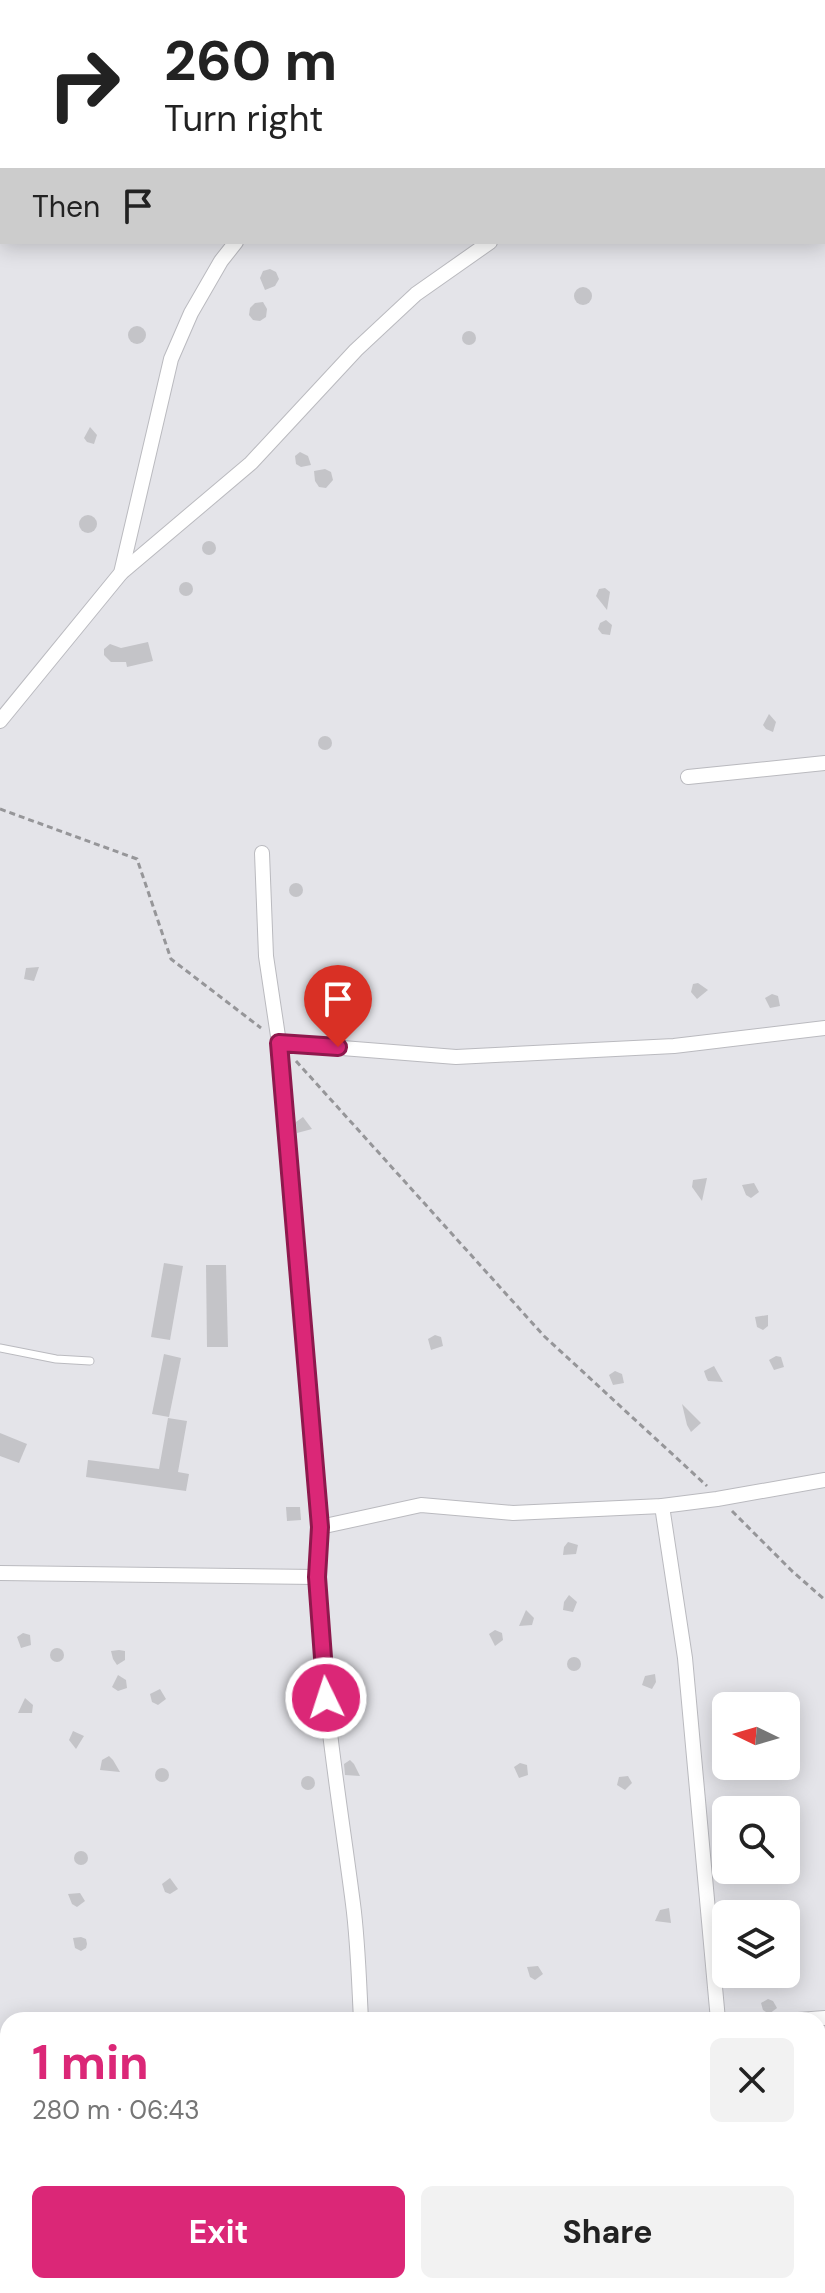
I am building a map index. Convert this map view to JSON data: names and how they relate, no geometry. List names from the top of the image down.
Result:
{
  "north": "left",
  "page": {
    "turn": ["260 m", "Turn right"],
    "then": "Then",
    "heading": ["1 min", "280 m · 06:43"],
    "buttons": ["Exit", "Share"]
  }
}
